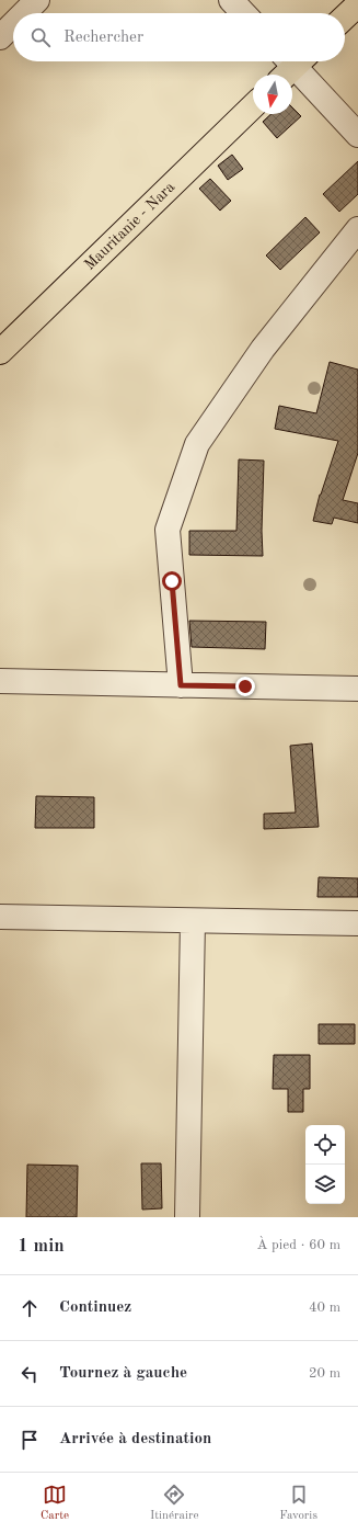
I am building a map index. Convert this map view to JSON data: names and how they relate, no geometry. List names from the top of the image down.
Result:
{
  "streets": {
    "main road": ["Mauritanie - Nara"]
  },
  "north": "bottom",
  "page": {
    "search": "Rechercher",
    "heading": ["1 min", "À pied · 60 m"],
    "list": [
      ["Continuez", "40 m"],
      ["Tournez à gauche", "20 m"],
      "Arrivée à destination"
    ],
    "nav": ["Carte", "Itinéraire", "Favoris"]
  }
}
